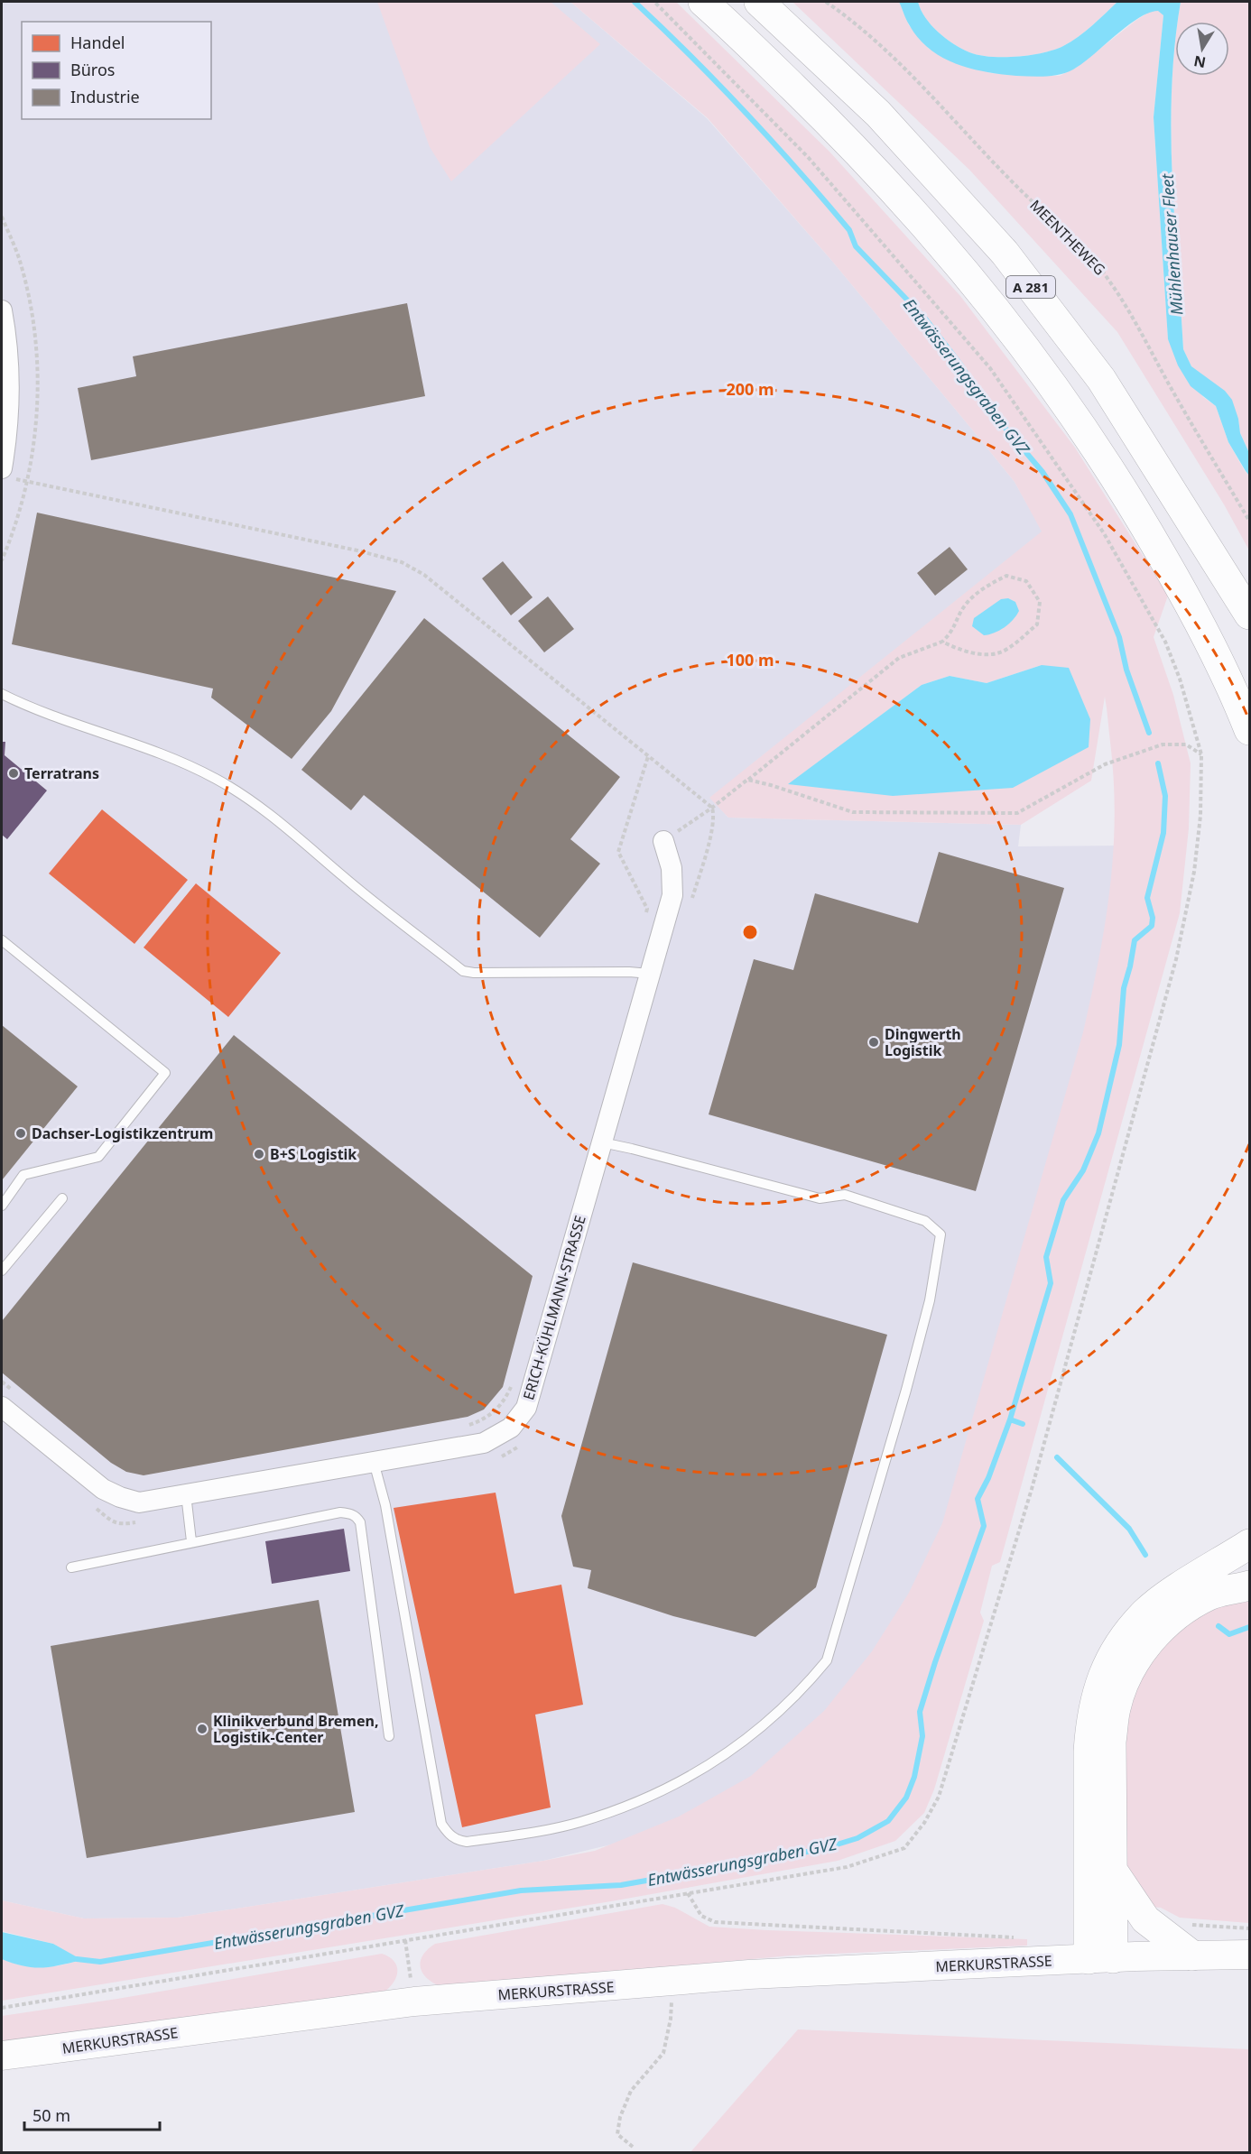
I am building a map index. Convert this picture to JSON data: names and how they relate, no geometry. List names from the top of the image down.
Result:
{
  "streets": {
    "highway": ["A 281"],
    "street": ["ERICH-KÜHLMANN-STRASSE", "MERKURSTRASSE"],
    "path": ["MEENTHEWEG"]
  },
  "water": ["Mühlenhauser Fleet", "Entwässerungsgraben GVZ"],
  "places": [
    "Terratrans",
    "Dingwerth Logistik",
    "Dachser-Logistikzentrum",
    "B+S Logistik",
    "Klinikverbund Bremen, Logistik-Center"
  ],
  "legend": ["Handel", "Büros", "Industrie"],
  "scale_bar": "50 m",
  "north": "bottom",
  "rings": ["200 m", "100 m"]
}
